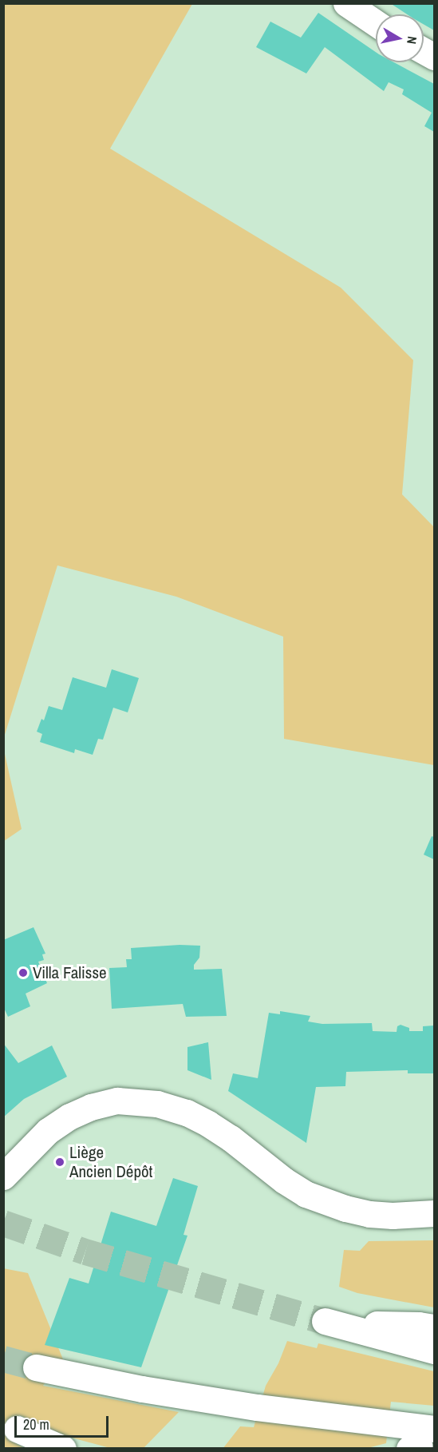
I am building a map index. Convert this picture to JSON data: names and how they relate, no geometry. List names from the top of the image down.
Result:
{
  "places": ["Villa Falisse", "Liège Ancien Dépôt"],
  "scale_bar": "20 m",
  "north": "right"
}
